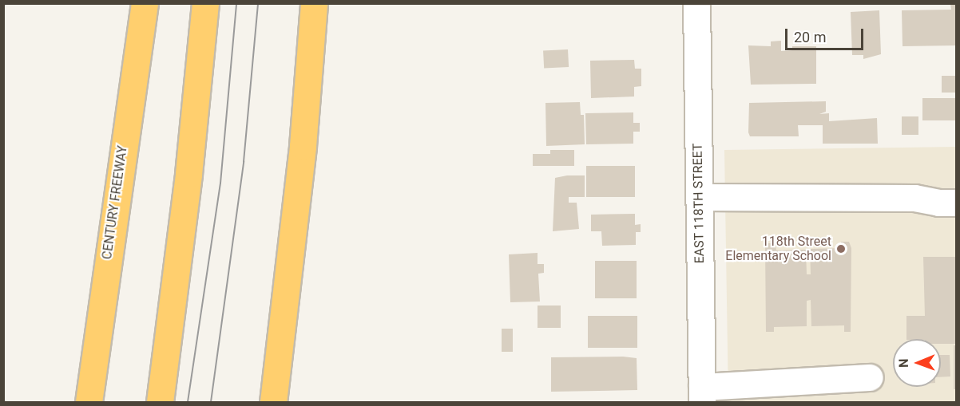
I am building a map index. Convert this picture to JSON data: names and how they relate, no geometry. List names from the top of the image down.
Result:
{
  "streets": {
    "highway": ["CENTURY FREEWAY"],
    "street": ["EAST 118TH STREET"]
  },
  "places": ["118th Street Elementary School"],
  "scale_bar": "20 m",
  "north": "left"
}
